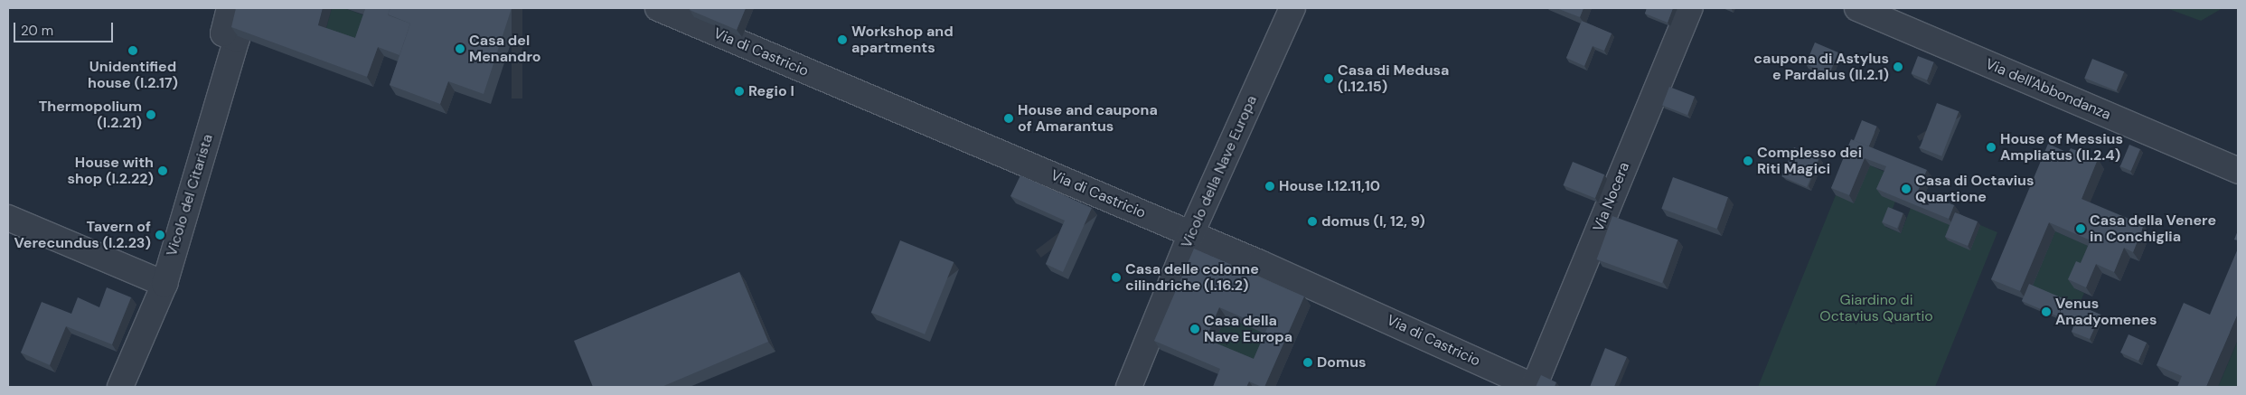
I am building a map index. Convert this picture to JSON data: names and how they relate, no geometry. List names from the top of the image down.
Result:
{
  "streets": {
    "street": [
      "Via di Castricio",
      "Via dell'Abbondanza",
      "Vicolo della Nave Europa",
      "Vicolo del Citarista",
      "Via Nocera"
    ]
  },
  "crossings": [
    ["Via di Castricio", "Vicolo della Nave Europa"],
    ["Via di Castricio", "Via Nocera"]
  ],
  "parks": ["Giardino di Octavius Quartio"],
  "places": [
    "Workshop and apartments",
    "Casa del Menandro",
    "Unidentified house (I.2.17)",
    "caupona di Astylus e Pardalus (II.2.1)",
    "Casa di Medusa (I.12.15)",
    "Regio I",
    "Thermopolium (I.2.21)",
    "House and caupona of Amarantus",
    "House of Messius Ampliatus (II.2.4)",
    "Complesso dei Riti Magici",
    "House with shop (I.2.22)",
    "House I.12.11,10",
    "Casa di Octavius Quartione",
    "domus (I, 12, 9)",
    "Casa della Venere in Conchiglia",
    "Tavern of Verecundus (I.2.23)",
    "Casa delle colonne cilindriche (I.16.2)",
    "Venus Anadyomenes",
    "Casa della Nave Europa",
    "Domus"
  ],
  "scale_bar": "20 m"
}
